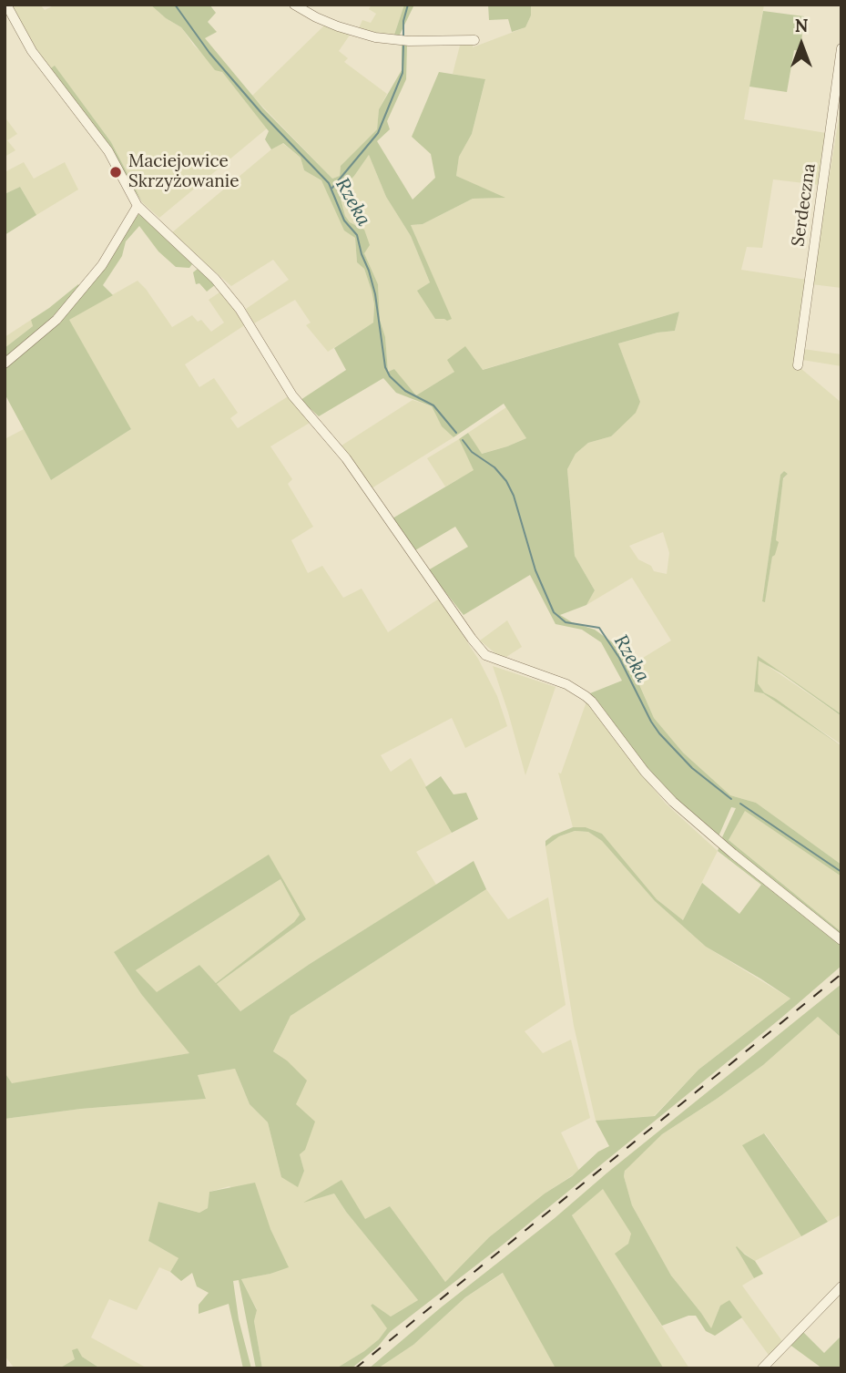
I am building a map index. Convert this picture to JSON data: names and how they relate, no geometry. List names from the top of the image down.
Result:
{
  "streets": {
    "street": ["Serdeczna"]
  },
  "water": ["Rzeka"],
  "places": ["Maciejowice Skrzyżowanie"],
  "north": "top"
}
